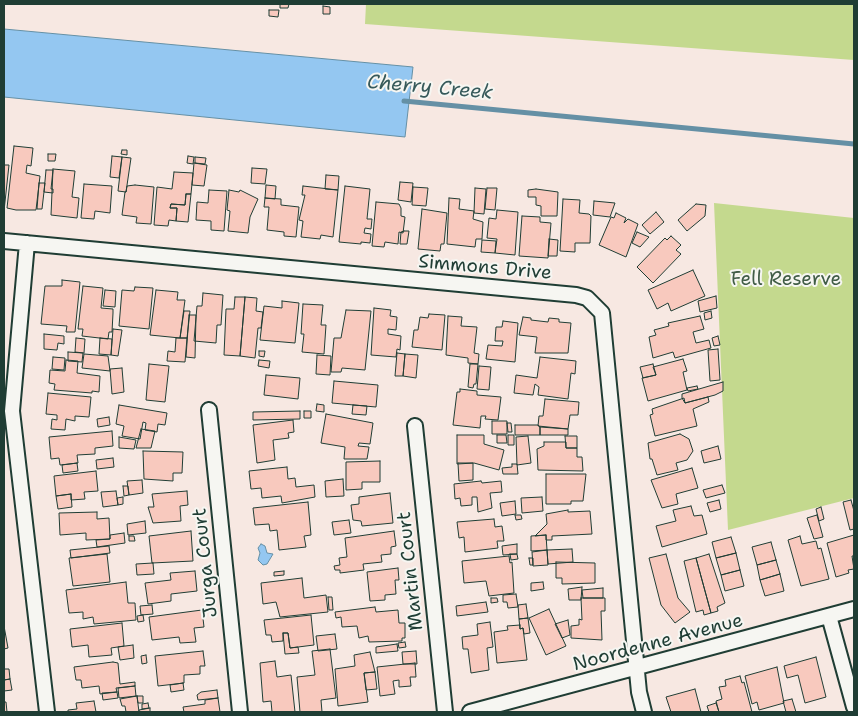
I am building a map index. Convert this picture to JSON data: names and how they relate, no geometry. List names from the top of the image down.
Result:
{
  "streets": {
    "street": [
      "Simmons Drive",
      "Jurga Court",
      "Martin Court",
      "Noordenne Avenue"
    ]
  },
  "crossings": [
    ["Simmons Drive", "Noordenne Avenue"]
  ],
  "water": ["Cherry Creek"],
  "parks": ["Fell Reserve"]
}
